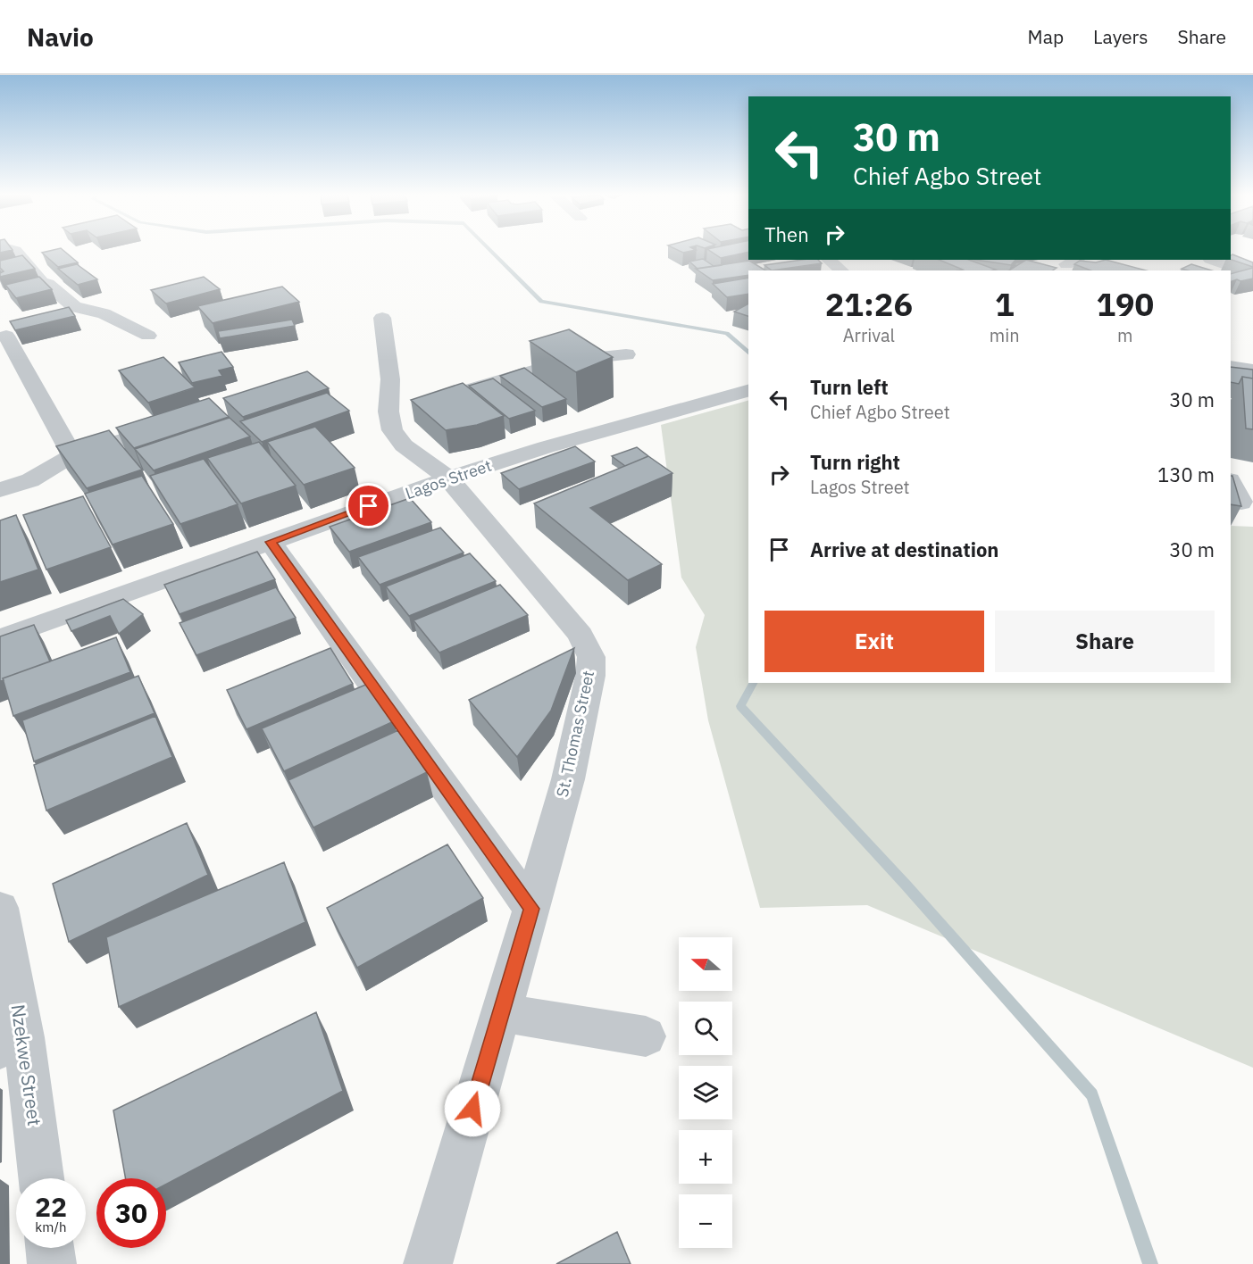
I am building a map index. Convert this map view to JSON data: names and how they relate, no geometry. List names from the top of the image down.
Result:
{
  "streets": {
    "street": ["Lagos Street", "St. Thomas Street", "Nzekwe Street"]
  },
  "crossings": [
    ["Lagos Street", "St. Thomas Street"]
  ],
  "north": "left",
  "page": {
    "header": "Navio",
    "nav": ["Map", "Layers", "Share"],
    "turn": ["30 m", "Chief Agbo Street"],
    "then": "Then",
    "eta": [
      "21:26",
      "Arrival",
      "1",
      "min",
      "190",
      "m"
    ],
    "list": [
      {
        "name": "Turn left",
        "note": "Chief Agbo Street",
        "value": "30 m"
      },
      {
        "name": "Turn right",
        "note": "Lagos Street",
        "value": "130 m"
      },
      {
        "name": "Arrive at destination",
        "value": "30 m"
      }
    ],
    "buttons": ["Exit", "Share"],
    "map_buttons": ["+", "−"],
    "speed": "22 km/h",
    "limit": "30"
  }
}
